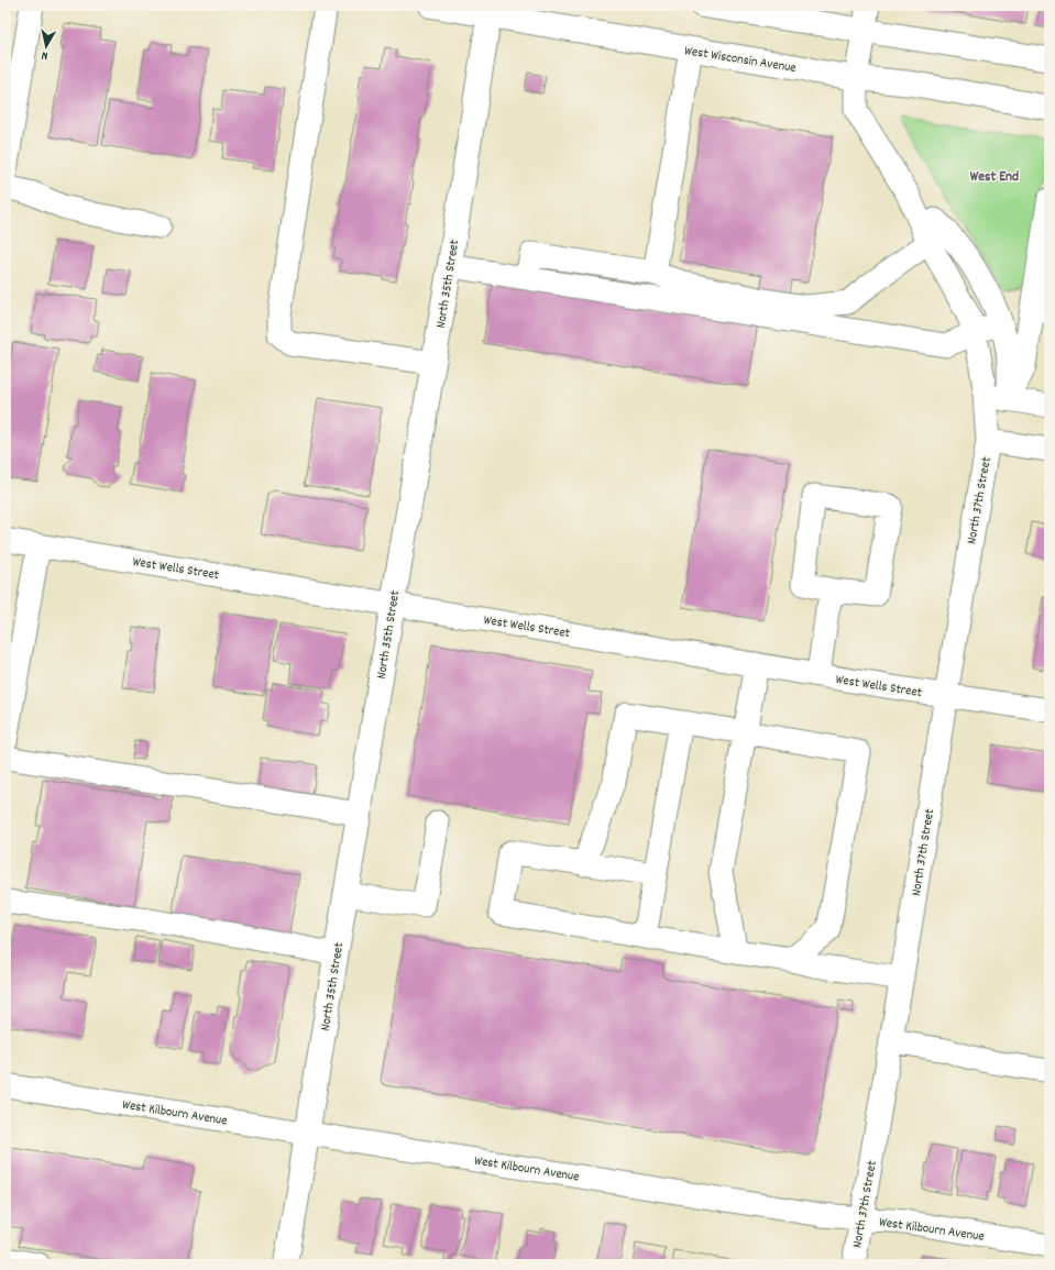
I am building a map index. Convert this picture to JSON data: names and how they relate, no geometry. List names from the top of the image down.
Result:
{
  "streets": {
    "main road": ["West Wisconsin Avenue", "North 35th Street"],
    "street": ["North 37th Street", "West Wells Street", "West Kilbourn Avenue"]
  },
  "crossings": [
    ["West Wisconsin Avenue", "North 35th Street"],
    ["West Wisconsin Avenue", "North 37th Street"],
    ["North 35th Street", "West Wells Street"],
    ["North 35th Street", "West Kilbourn Avenue"],
    ["North 37th Street", "West Wells Street"],
    ["North 37th Street", "West Kilbourn Avenue"]
  ],
  "districts": ["West End"],
  "north": "bottom"
}
